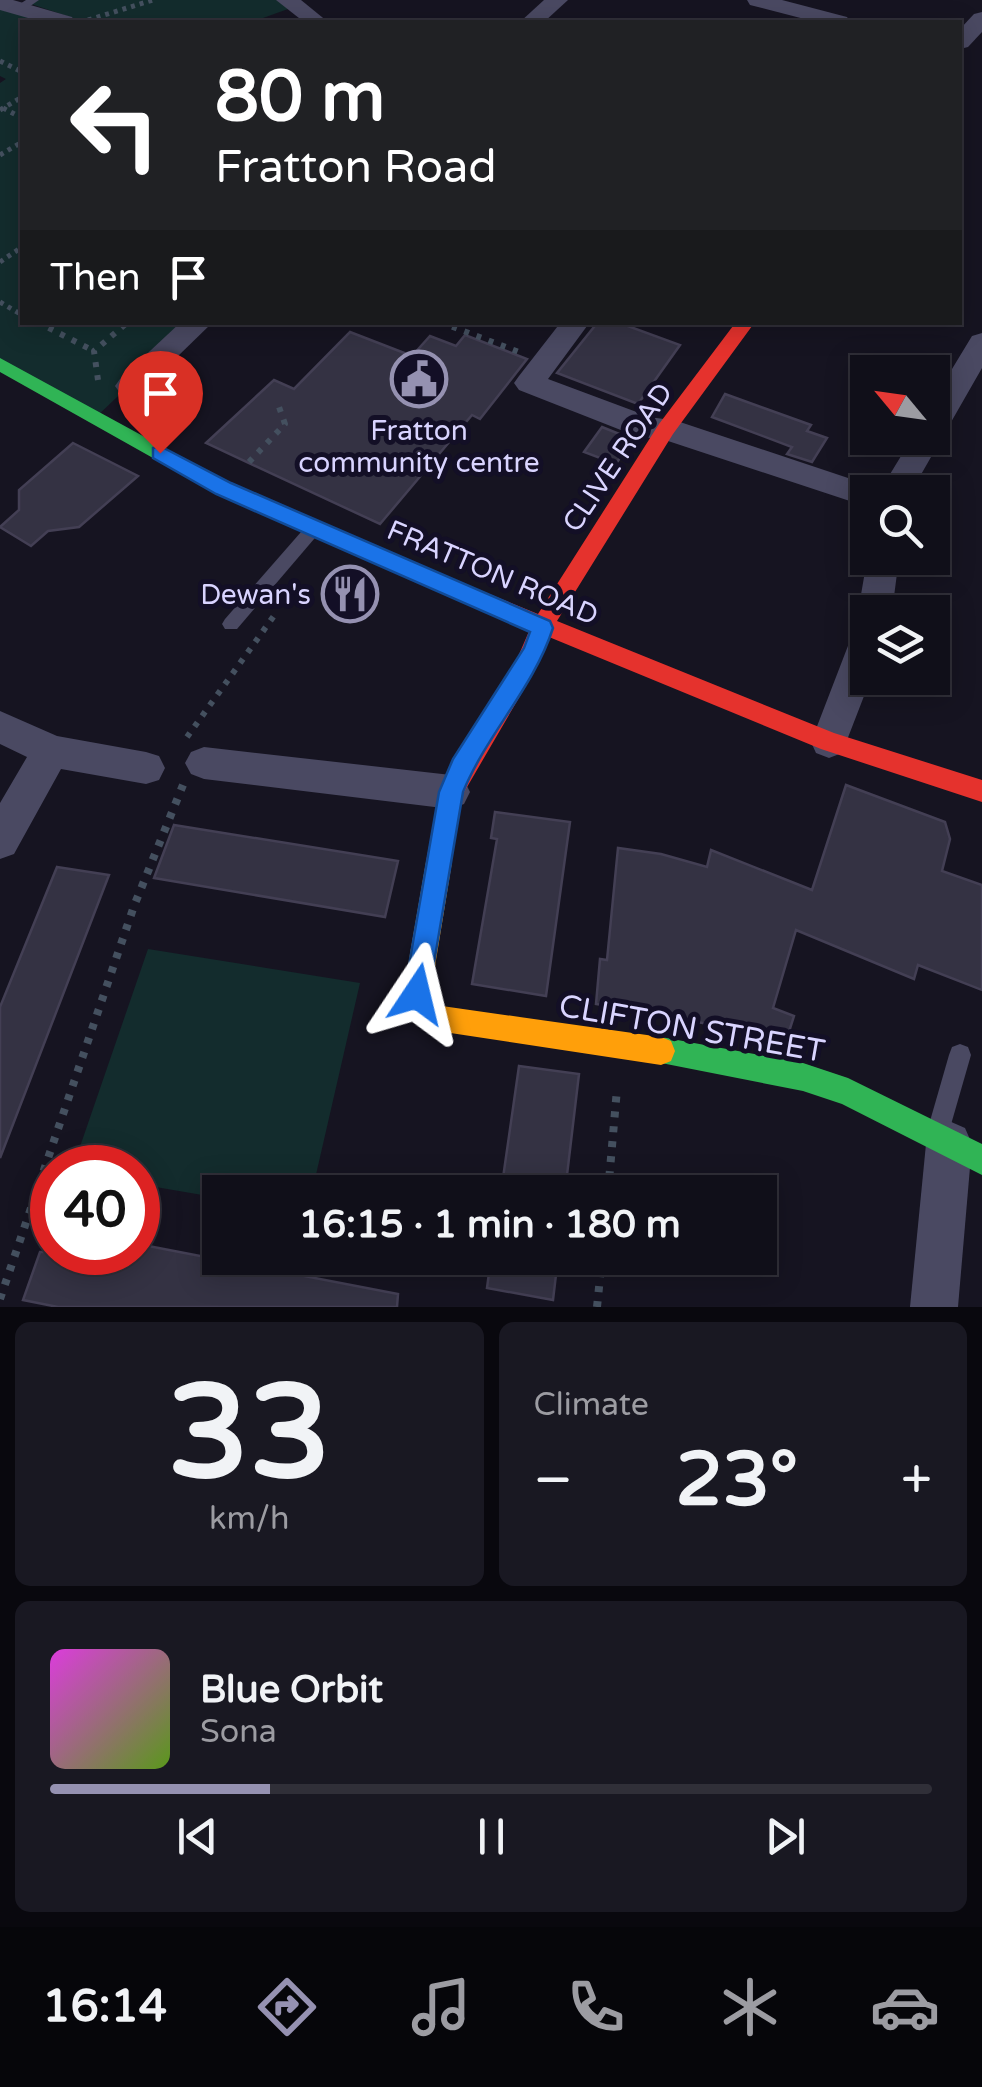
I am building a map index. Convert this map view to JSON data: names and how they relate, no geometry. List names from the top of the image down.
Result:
{
  "streets": {
    "street": ["CLIVE ROAD", "FRATTON ROAD", "CLIFTON STREET"]
  },
  "crossings": [
    ["CLIVE ROAD", "FRATTON ROAD"],
    ["CLIVE ROAD", "CLIFTON STREET"]
  ],
  "places": {
    "public building": ["Fratton community centre"],
    "restaurant": ["Dewan's"]
  },
  "north": "top left",
  "page": {
    "turn": ["80 m", "Fratton Road"],
    "then": "Then",
    "limit": "40",
    "trip": "16:15 · 1 min · 180 m",
    "tile": [
      ["33", "km/h"],
      "Climate"
    ],
    "heat": ["−", "23°", "+"],
    "song": ["Blue Orbit", "Sona"],
    "tabs": "16:14"
  }
}
